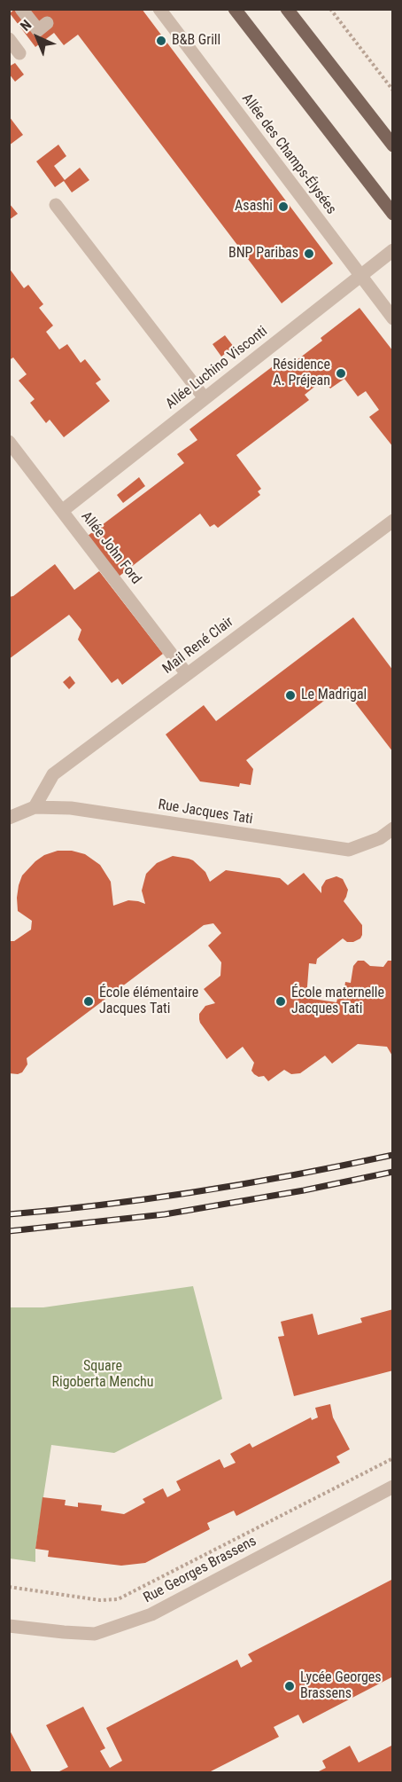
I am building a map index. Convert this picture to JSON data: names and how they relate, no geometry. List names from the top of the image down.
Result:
{
  "streets": {
    "street": [
      "Allée des Champs-Élysées",
      "Allée Luchino Visconti",
      "Allée John Ford",
      "Mail René Clair",
      "Rue Jacques Tati",
      "Rue Georges Brassens"
    ]
  },
  "crossings": [
    ["Allée des Champs-Élysées", "Allée Luchino Visconti"],
    ["Allée Luchino Visconti", "Allée John Ford"],
    ["Allée John Ford", "Mail René Clair"],
    ["Mail René Clair", "Rue Jacques Tati"]
  ],
  "parks": ["Square Rigoberta Menchu"],
  "places": [
    "B&B Grill",
    "Asashi",
    "BNP Paribas",
    "Résidence A. Préjean",
    "Le Madrigal",
    "École élémentaire Jacques Tati",
    "École maternelle Jacques Tati",
    "Lycée Georges Brassens"
  ],
  "north": "top left"
}
